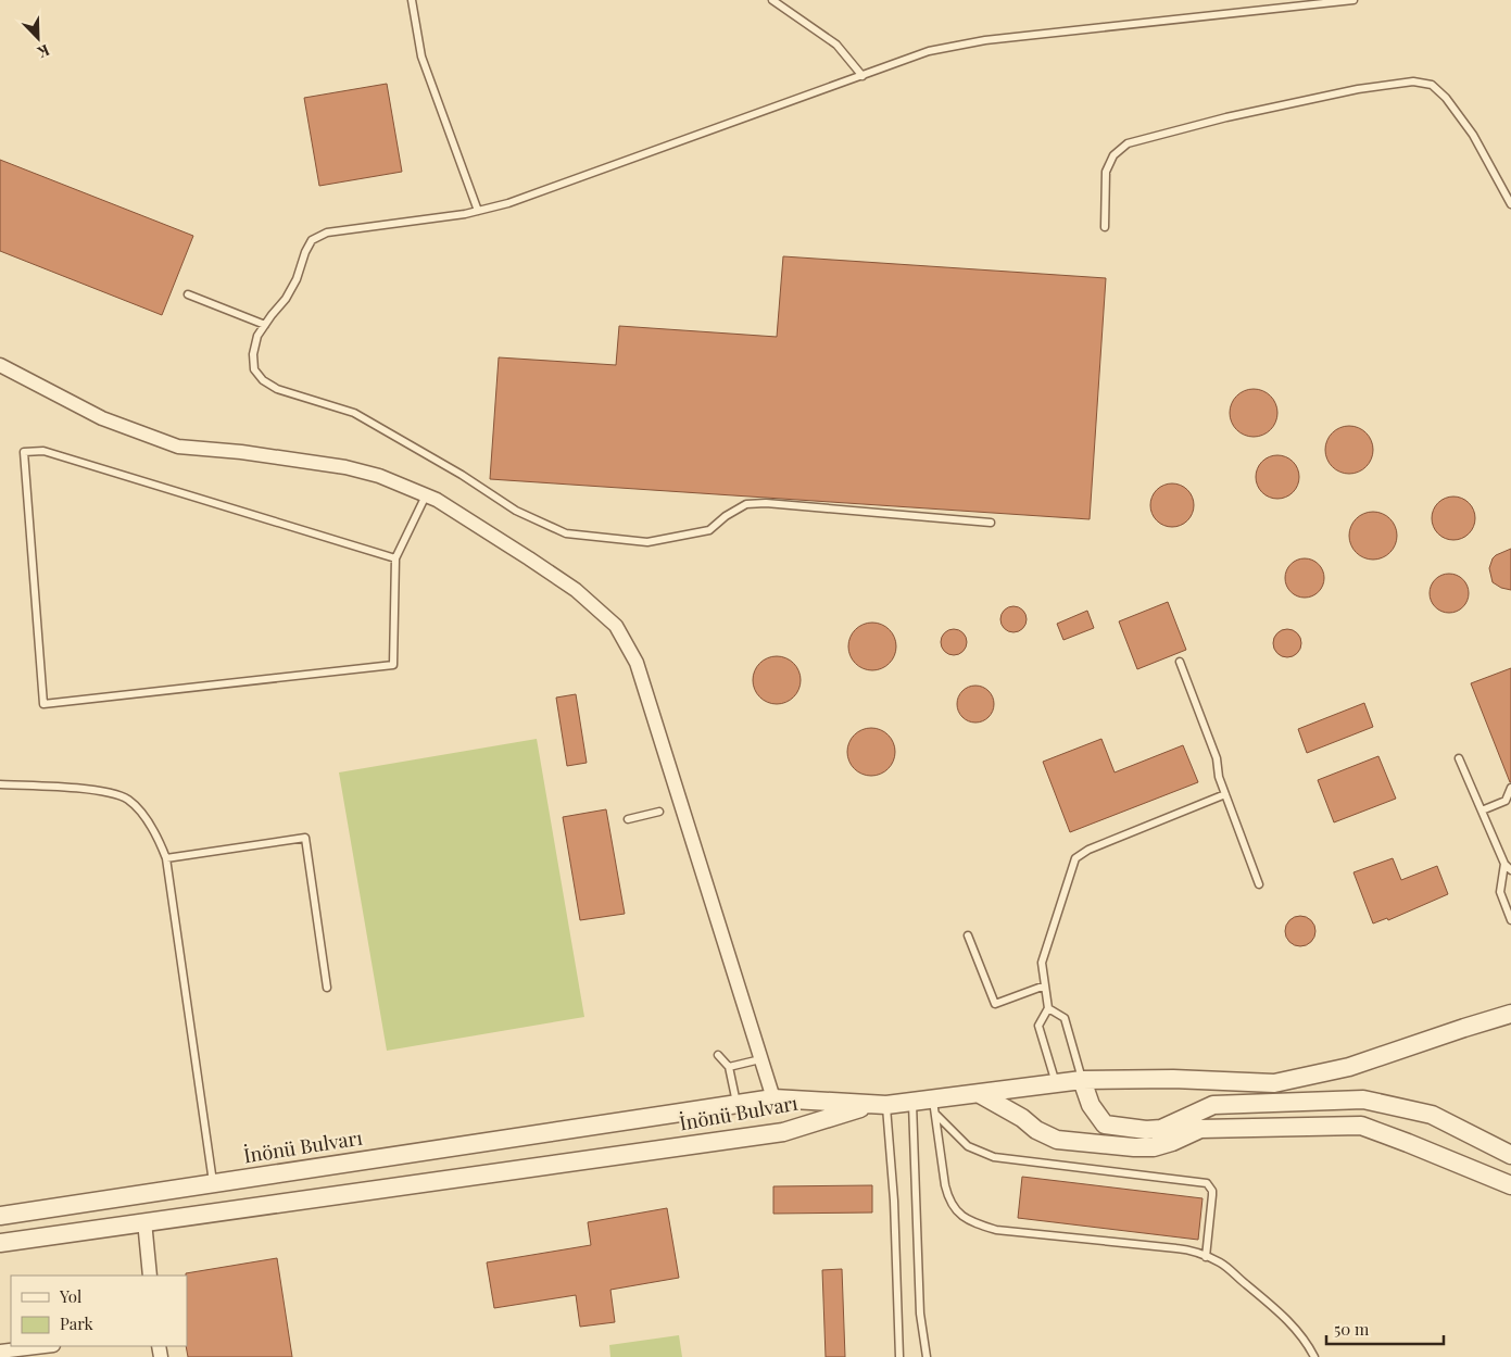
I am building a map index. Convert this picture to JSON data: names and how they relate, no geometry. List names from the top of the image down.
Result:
{
  "streets": {
    "street": ["İnönü Bulvarı"]
  },
  "legend": ["Yol", "Park"],
  "scale_bar": "50 m",
  "north": "bottom right"
}
